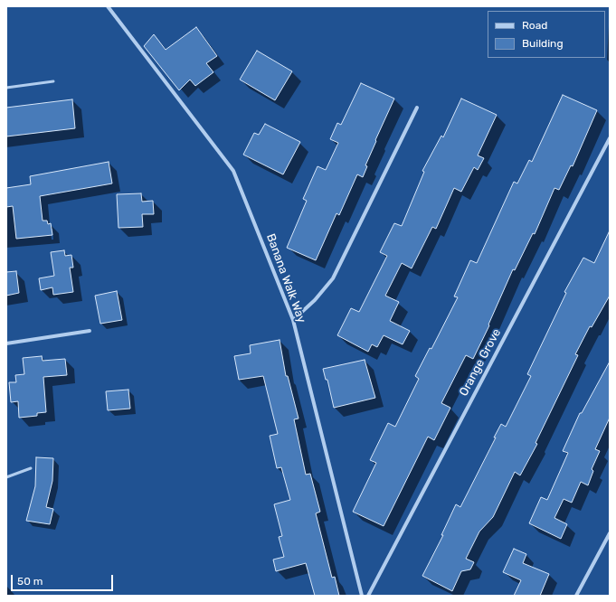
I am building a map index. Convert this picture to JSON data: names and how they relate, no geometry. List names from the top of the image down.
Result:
{
  "streets": {
    "street": ["Banana Walk Way", "Orange Grove"]
  },
  "legend": ["Road", "Building"],
  "scale_bar": "50 m"
}
